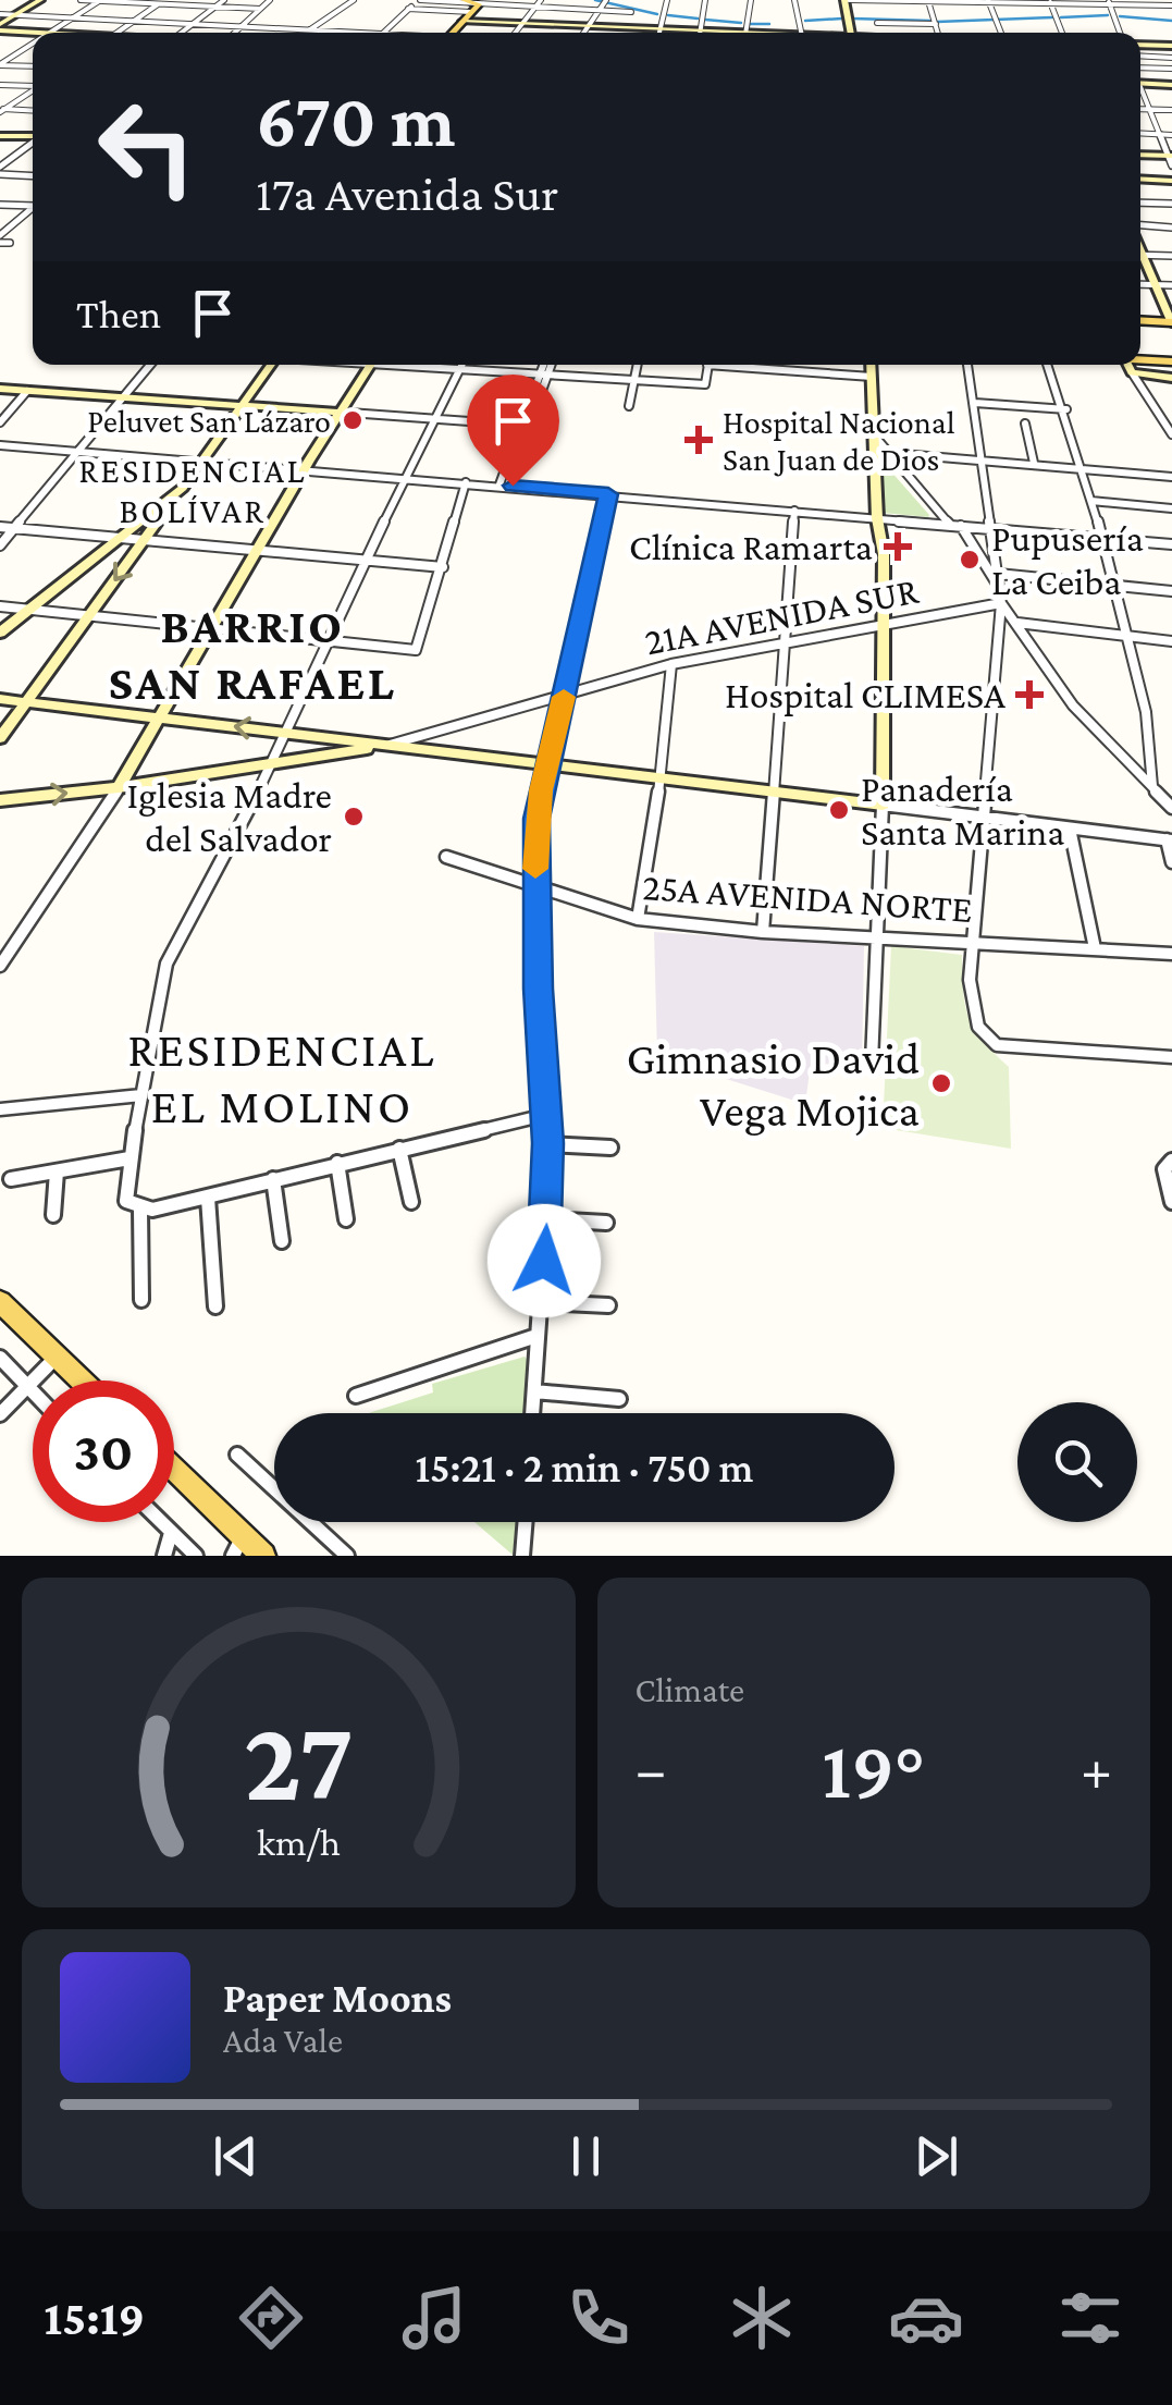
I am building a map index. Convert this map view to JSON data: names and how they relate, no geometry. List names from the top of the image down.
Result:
{
  "streets": {
    "street": ["21A AVENIDA SUR", "25A AVENIDA NORTE"]
  },
  "districts": ["RESIDENCIAL BOLÍVAR", "BARRIO SAN RAFAEL", "RESIDENCIAL EL MOLINO"],
  "places": {
    "other": [
      "Peluvet San Lázaro",
      "Pupusería La Ceiba",
      "Panadería Santa Marina",
      "Iglesia Madre del Salvador",
      "Gimnasio David Vega Mojica"
    ],
    "health": ["Hospital Nacional San Juan de Dios", "Clínica Ramarta", "Hospital CLIMESA"]
  },
  "page": {
    "turn": ["670 m", "17a Avenida Sur"],
    "then": "Then",
    "limit": "30",
    "trip": "15:21 · 2 min · 750 m",
    "tile": "Climate",
    "heat": ["−", "19°", "+"],
    "song": ["Paper Moons", "Ada Vale"],
    "tabs": "15:19",
    "gauge": ["27", "km/h"]
  }
}
